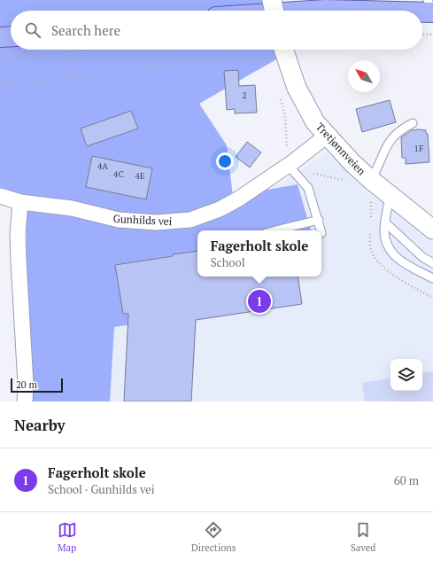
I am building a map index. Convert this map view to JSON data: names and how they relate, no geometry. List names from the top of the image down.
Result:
{
  "streets": {
    "street": ["Tretjønnveien", "Gunhilds vei"]
  },
  "crossings": [
    ["Tretjønnveien", "Gunhilds vei"]
  ],
  "house_numbers": [
    "2",
    "1F",
    "4A",
    "4C",
    "4E"
  ],
  "scale_bar": "20 m",
  "north": "top left",
  "page": {
    "search": "Search here",
    "popup": ["Fagerholt skole", "School"],
    "pins": "1",
    "scale": "20 m",
    "heading": "Nearby",
    "list": [
      {
        "mark": "1",
        "name": "Fagerholt skole",
        "note": "School · Gunhilds vei",
        "value": "60 m"
      }
    ],
    "nav": ["Map", "Directions", "Saved"]
  }
}
